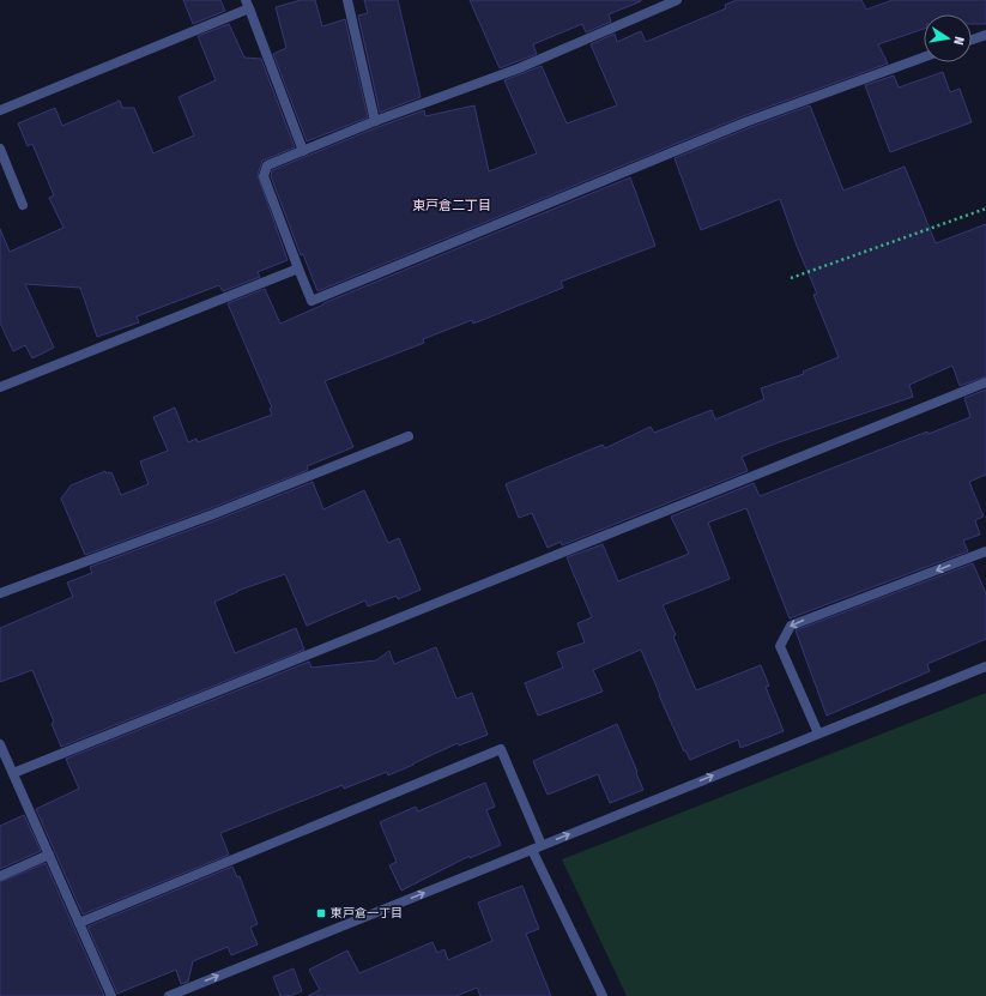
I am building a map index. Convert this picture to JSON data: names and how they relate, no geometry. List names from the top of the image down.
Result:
{
  "districts": ["東戸倉二丁目"],
  "places": {
    "transit": ["東戸倉一丁目"]
  },
  "north": "right"
}
